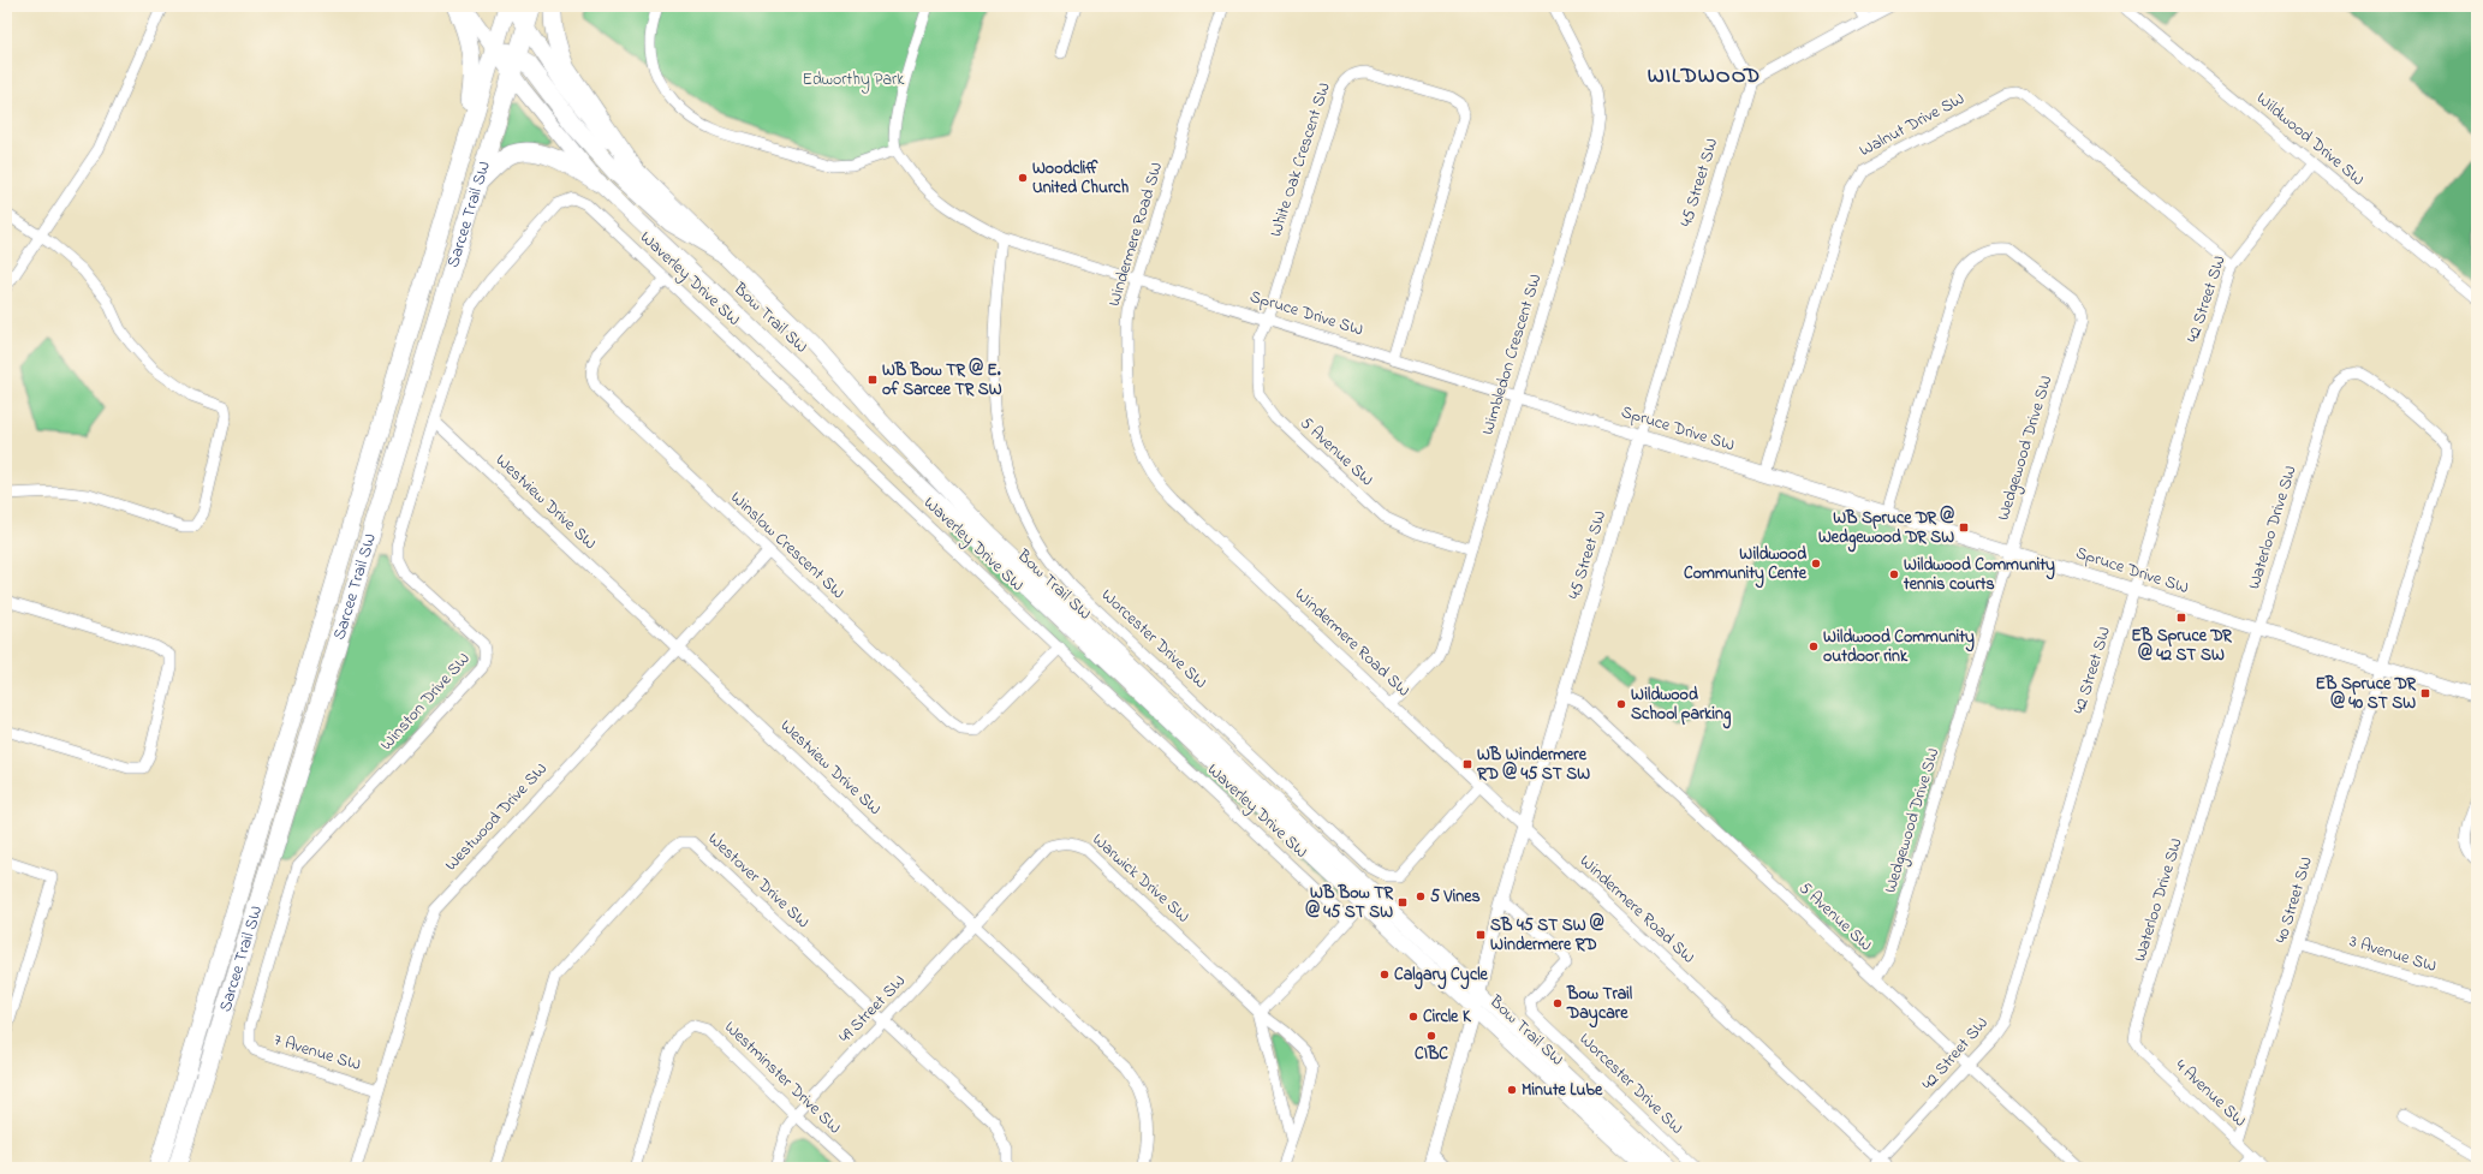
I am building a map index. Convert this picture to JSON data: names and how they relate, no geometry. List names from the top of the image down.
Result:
{
  "streets": {
    "highway": ["Sarcee Trail SW"],
    "main road": ["Bow Trail SW"],
    "street": [
      "Walnut Drive SW",
      "Wildwood Drive SW",
      "White Oak Crescent SW",
      "45 Street SW",
      "Windermere Road SW",
      "Waverley Drive SW",
      "42 Street SW",
      "Spruce Drive SW",
      "Wimbledon Crescent SW",
      "Wedgewood Drive SW",
      "5 Avenue SW",
      "Westview Drive SW",
      "Waterloo Drive SW",
      "Winslow Crescent SW",
      "Worcester Drive SW",
      "Winston Drive SW",
      "Westwood Drive SW",
      "Warwick Drive SW",
      "Westover Drive SW",
      "40 Street SW",
      "3 Avenue SW",
      "49 Street SW",
      "7 Avenue SW",
      "Westminster Drive SW",
      "4 Avenue SW"
    ]
  },
  "crossings": [
    ["Walnut Drive SW", "42 Street SW"],
    ["Walnut Drive SW", "Spruce Drive SW"],
    ["Wildwood Drive SW", "42 Street SW"],
    ["White Oak Crescent SW", "Spruce Drive SW"],
    ["White Oak Crescent SW", "5 Avenue SW"],
    ["45 Street SW", "Windermere Road SW"],
    ["45 Street SW", "Spruce Drive SW"],
    ["45 Street SW", "Bow Trail SW"],
    ["45 Street SW", "5 Avenue SW"],
    ["45 Street SW", "Worcester Drive SW"],
    ["Sarcee Trail SW", "Bow Trail SW"],
    ["Windermere Road SW", "42 Street SW"],
    ["Windermere Road SW", "Spruce Drive SW"],
    ["Windermere Road SW", "Wimbledon Crescent SW"],
    ["Windermere Road SW", "Worcester Drive SW"],
    ["Waverley Drive SW", "Winslow Crescent SW"],
    ["Waverley Drive SW", "Winston Drive SW"],
    ["42 Street SW", "Spruce Drive SW"],
    ["42 Street SW", "5 Avenue SW"],
    ["Spruce Drive SW", "Wimbledon Crescent SW"],
    ["Spruce Drive SW", "Wedgewood Drive SW"],
    ["Spruce Drive SW", "5 Avenue SW"],
    ["Spruce Drive SW", "Waterloo Drive SW"],
    ["Spruce Drive SW", "Worcester Drive SW"],
    ["Spruce Drive SW", "40 Street SW"],
    ["Wimbledon Crescent SW", "5 Avenue SW"],
    ["Wedgewood Drive SW", "5 Avenue SW"],
    ["Westview Drive SW", "Winston Drive SW"],
    ["Westview Drive SW", "Westwood Drive SW"],
    ["Westview Drive SW", "Warwick Drive SW"],
    ["Westview Drive SW", "49 Street SW"],
    ["Waterloo Drive SW", "40 Street SW"],
    ["Waterloo Drive SW", "4 Avenue SW"],
    ["Winslow Crescent SW", "Westwood Drive SW"],
    ["Winston Drive SW", "7 Avenue SW"],
    ["Westwood Drive SW", "7 Avenue SW"],
    ["Warwick Drive SW", "49 Street SW"],
    ["Westover Drive SW", "49 Street SW"],
    ["40 Street SW", "3 Avenue SW"],
    ["40 Street SW", "4 Avenue SW"],
    ["49 Street SW", "Westminster Drive SW"]
  ],
  "districts": ["WILDWOOD"],
  "parks": ["Edworthy Park"],
  "places": {
    "other": [
      "Woodcliff United Church",
      "Wildwood Community Cente",
      "Wildwood Community tennis courts",
      "Wildwood Community outdoor rink",
      "Wildwood School parking",
      "5 Vines",
      "Calgary Cycle",
      "Bow Trail Daycare",
      "Circle K",
      "CIBC",
      "Minute Lube"
    ],
    "transit": [
      "WB Bow TR @ E. of Sarcee TR SW",
      "WB Spruce DR @ Wedgewood DR SW",
      "EB Spruce DR @ 42 ST SW",
      "EB Spruce DR @ 40 ST SW",
      "WB Windermere RD @ 45 ST SW",
      "WB Bow TR @ 45 ST SW",
      "SB 45 ST SW @ Windermere RD"
    ]
  }
}
